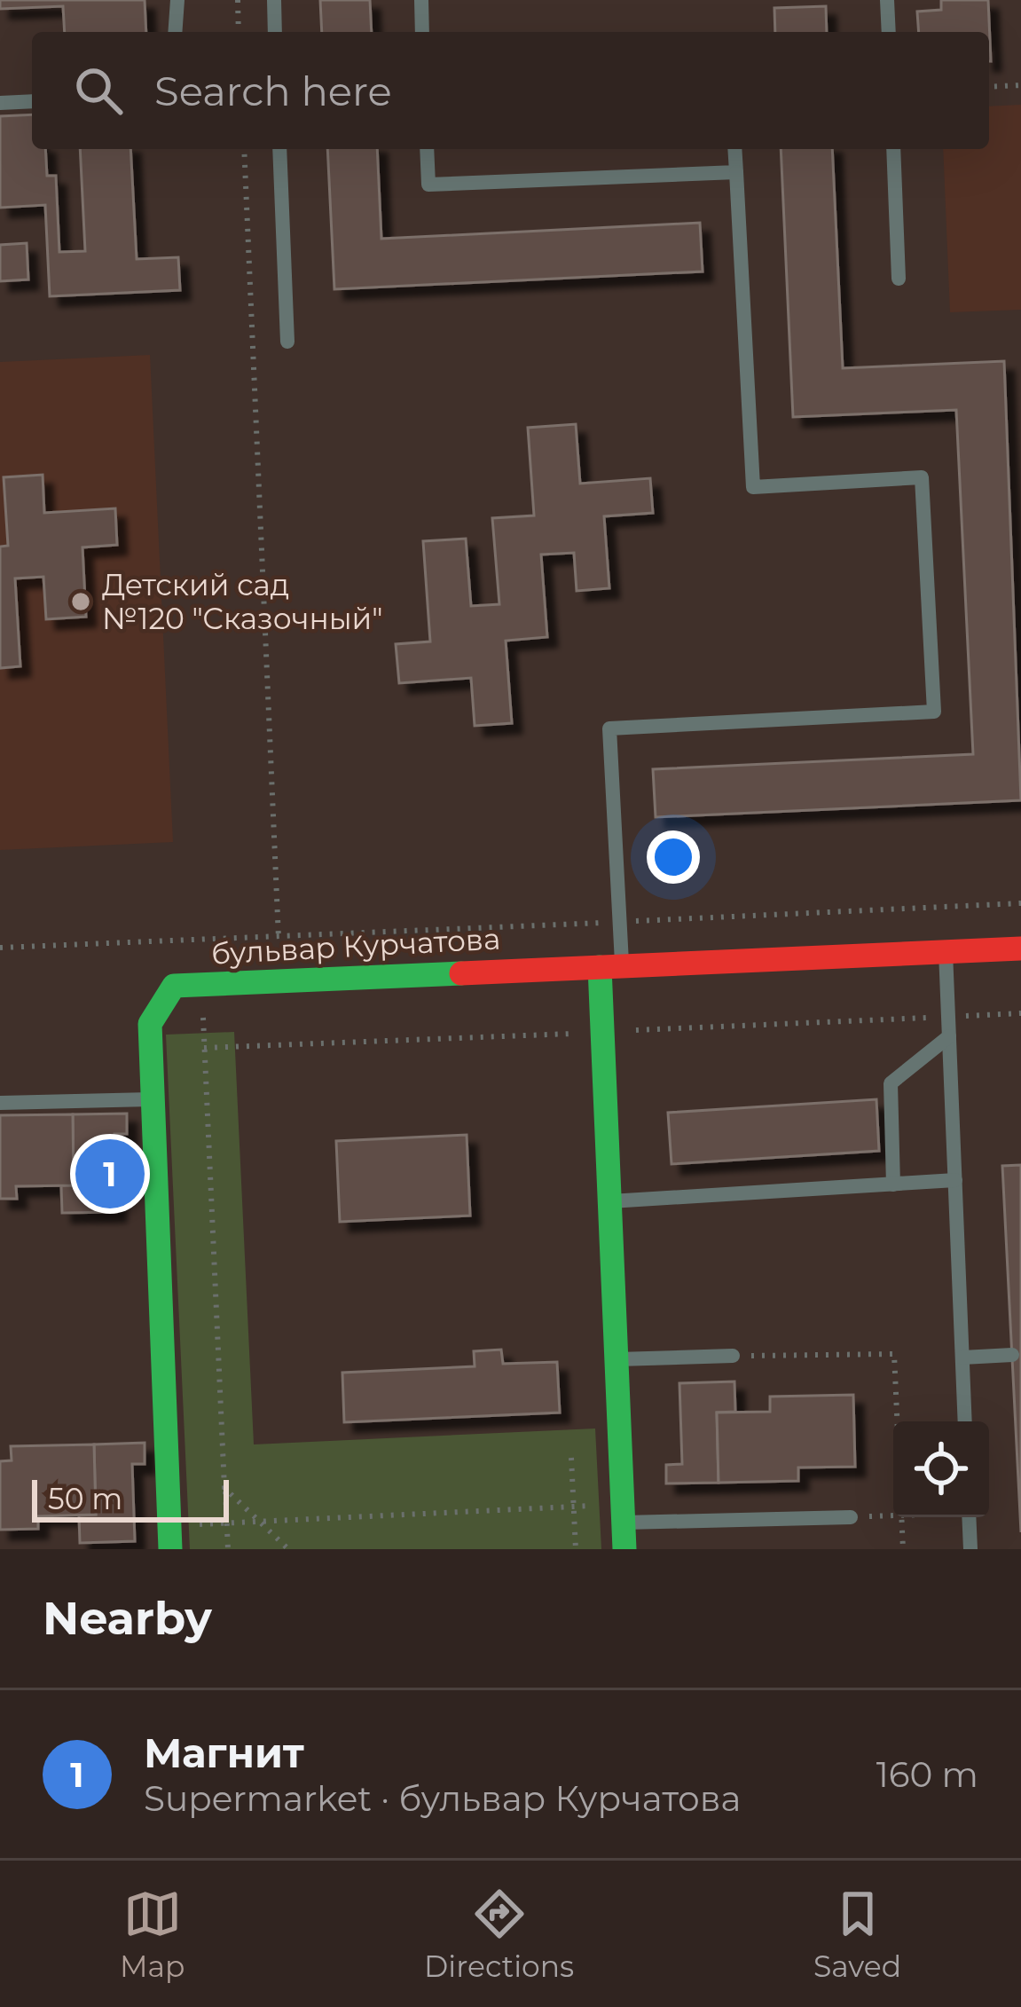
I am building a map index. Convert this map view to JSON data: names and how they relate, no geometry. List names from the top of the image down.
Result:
{
  "streets": {
    "street": ["бульвар Курчатова"]
  },
  "places": ["Детский сад №120 \"Сказочный\""],
  "scale_bar": "50 m",
  "page": {
    "search": "Search here",
    "pins": "1",
    "scale": "50 m",
    "heading": "Nearby",
    "list": [
      {
        "mark": "1",
        "name": "Магнит",
        "note": "Supermarket · бульвар Курчатова",
        "value": "160 m"
      }
    ],
    "nav": ["Map", "Directions", "Saved"]
  }
}
